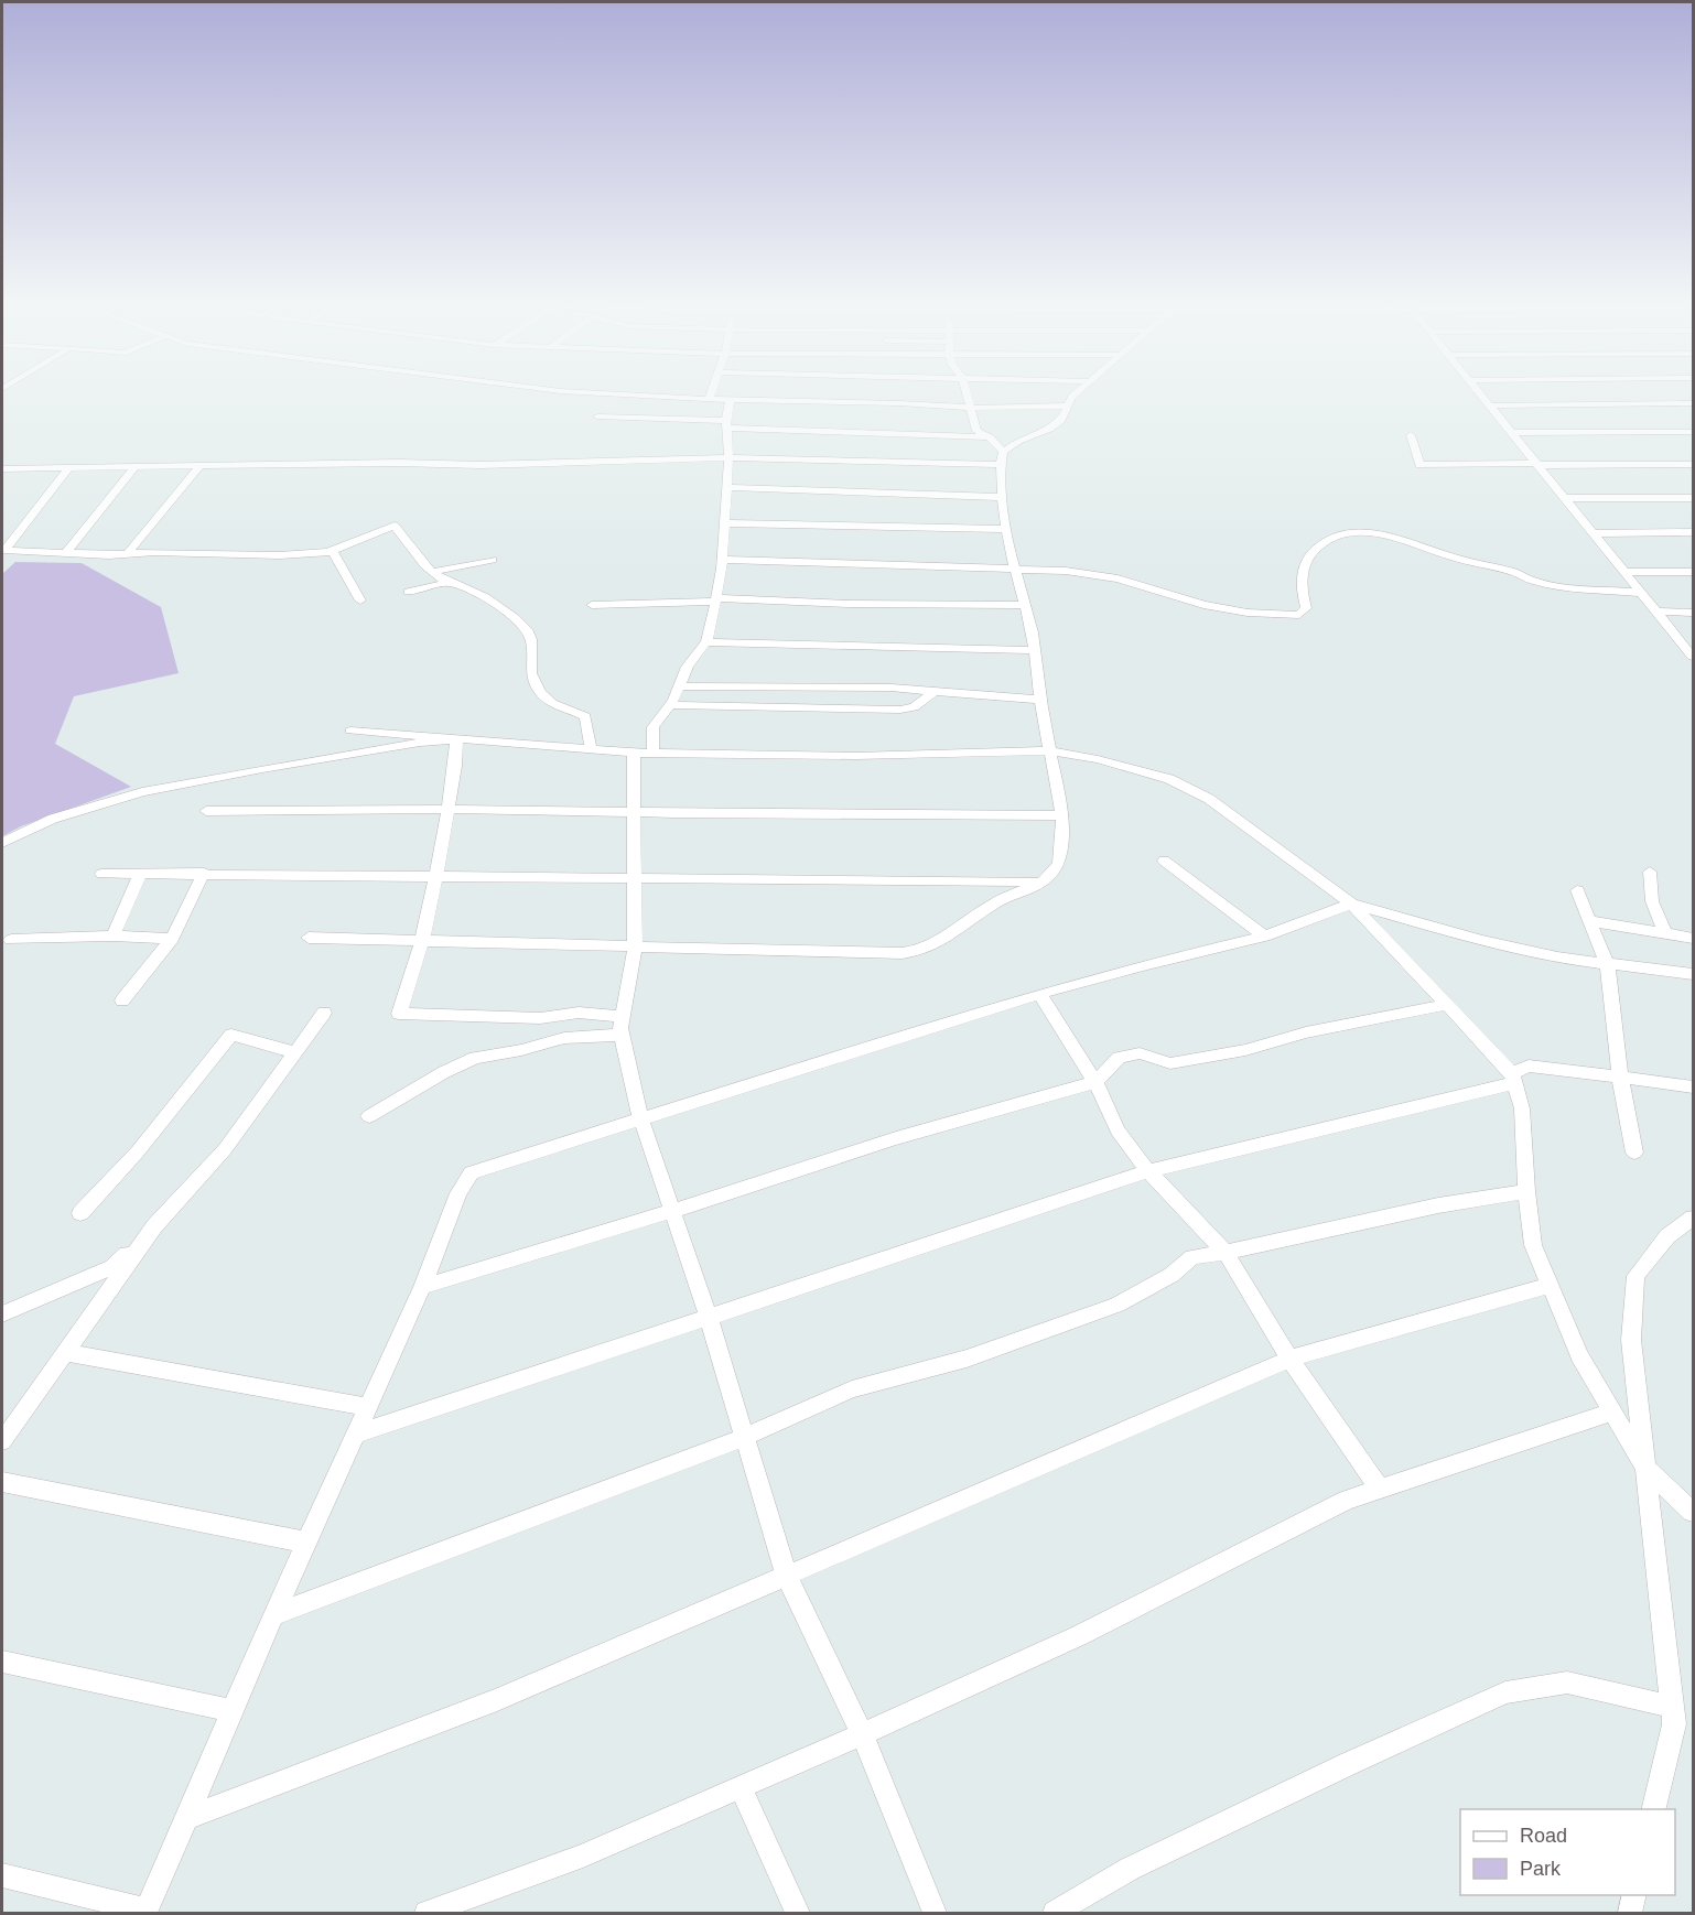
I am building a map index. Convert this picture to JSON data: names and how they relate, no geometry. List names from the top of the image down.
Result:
{
  "legend": ["Road", "Park"]
}
